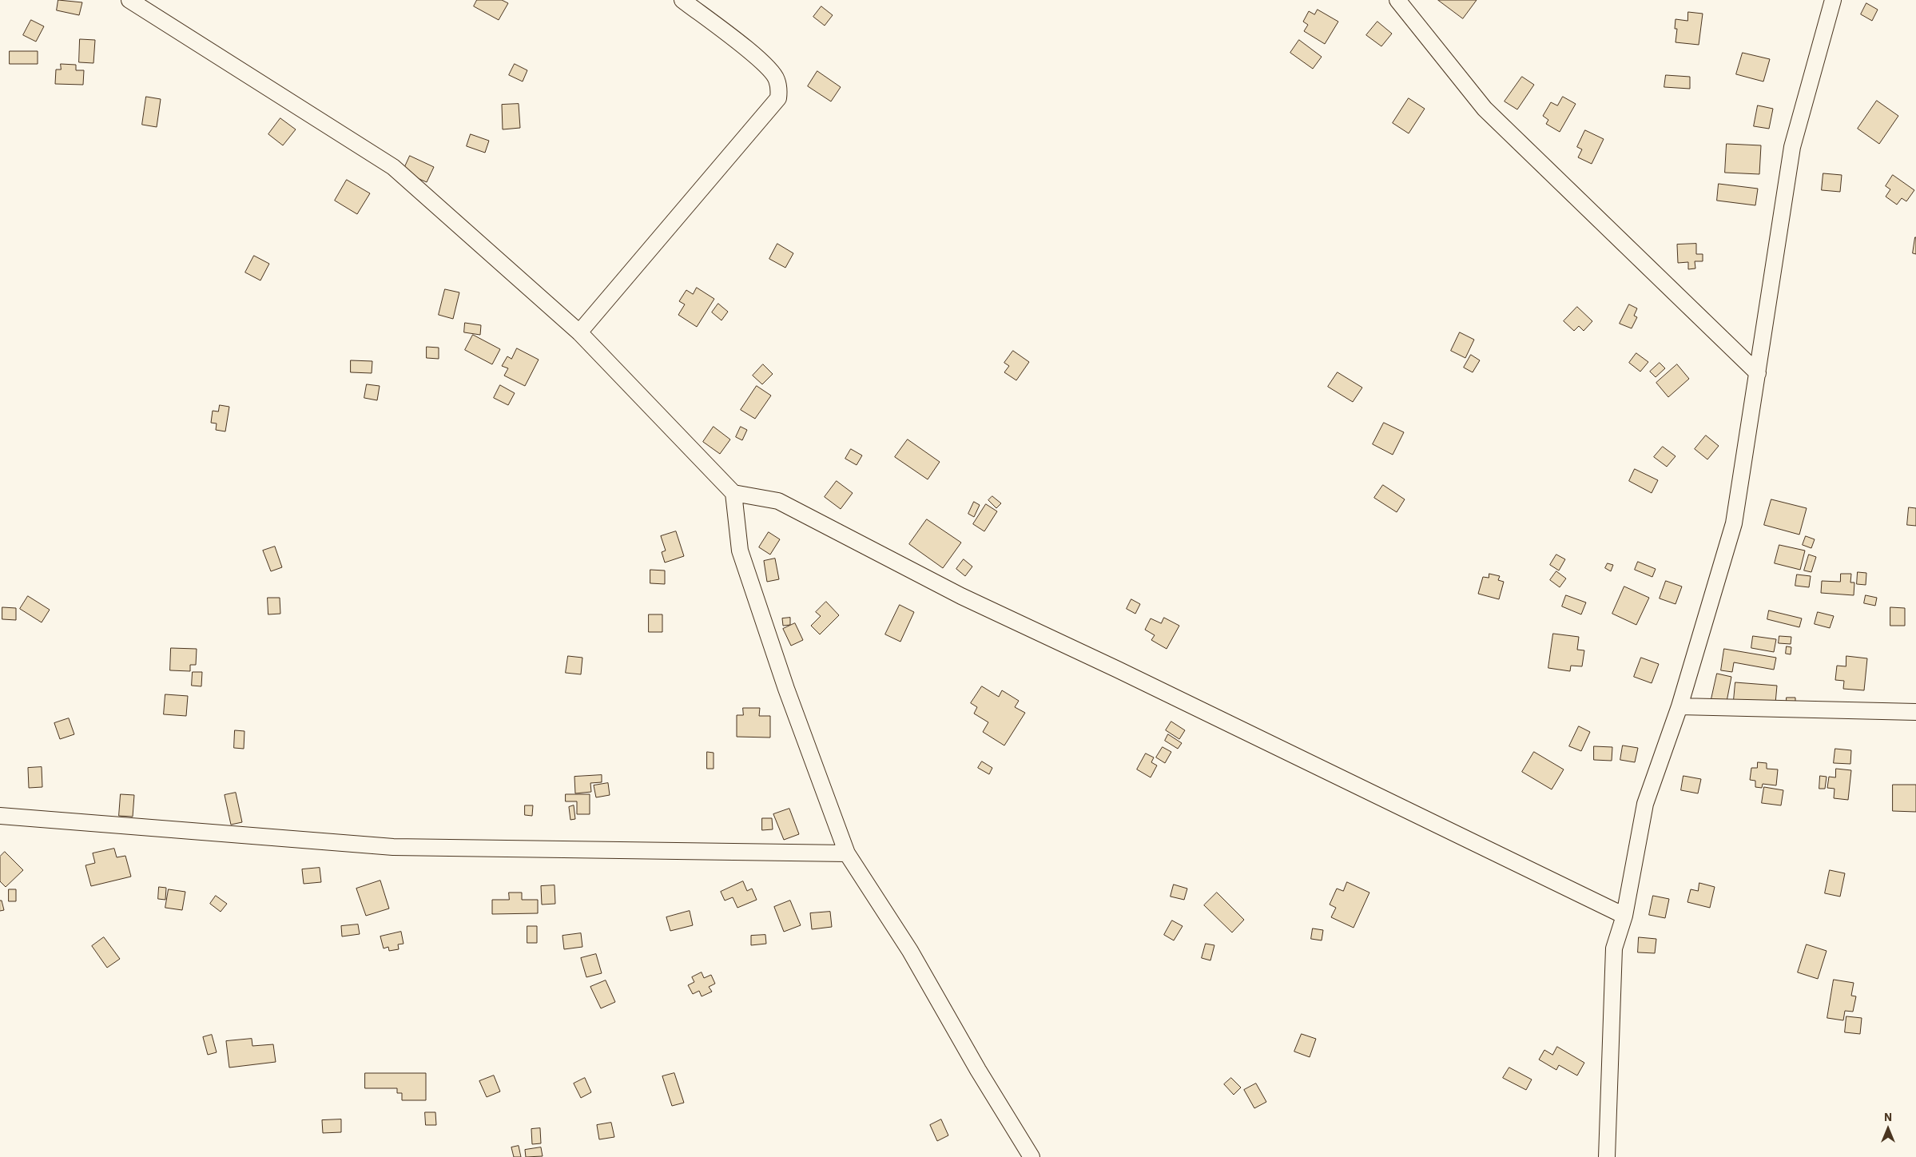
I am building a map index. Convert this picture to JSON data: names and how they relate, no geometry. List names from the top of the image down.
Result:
{
  "north": "top"
}
